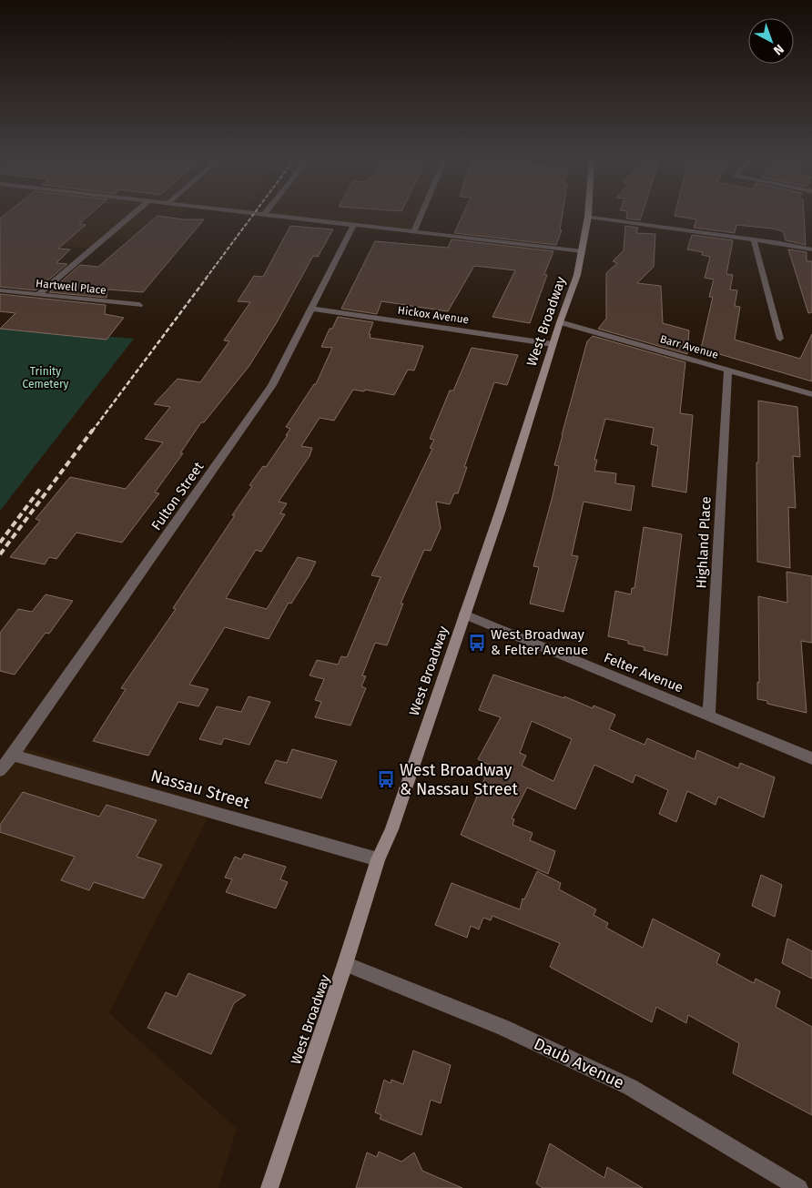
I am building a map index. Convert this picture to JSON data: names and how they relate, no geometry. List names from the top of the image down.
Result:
{
  "streets": {
    "main road": ["West Broadway"],
    "street": [
      "Hartwell Place",
      "Hickox Avenue",
      "Barr Avenue",
      "Fulton Street",
      "Highland Place",
      "Felter Avenue",
      "Nassau Street",
      "Daub Avenue"
    ]
  },
  "crossings": [
    ["Hickox Avenue", "West Broadway"],
    ["Hickox Avenue", "Fulton Street"],
    ["West Broadway", "Barr Avenue"],
    ["West Broadway", "Felter Avenue"],
    ["West Broadway", "Nassau Street"],
    ["West Broadway", "Daub Avenue"],
    ["Barr Avenue", "Highland Place"],
    ["Fulton Street", "Nassau Street"],
    ["Highland Place", "Felter Avenue"]
  ],
  "parks": ["Trinity Cemetery"],
  "places": {
    "bus stop": ["West Broadway & Felter Avenue", "West Broadway & Nassau Street"]
  },
  "north": "bottom right"
}
